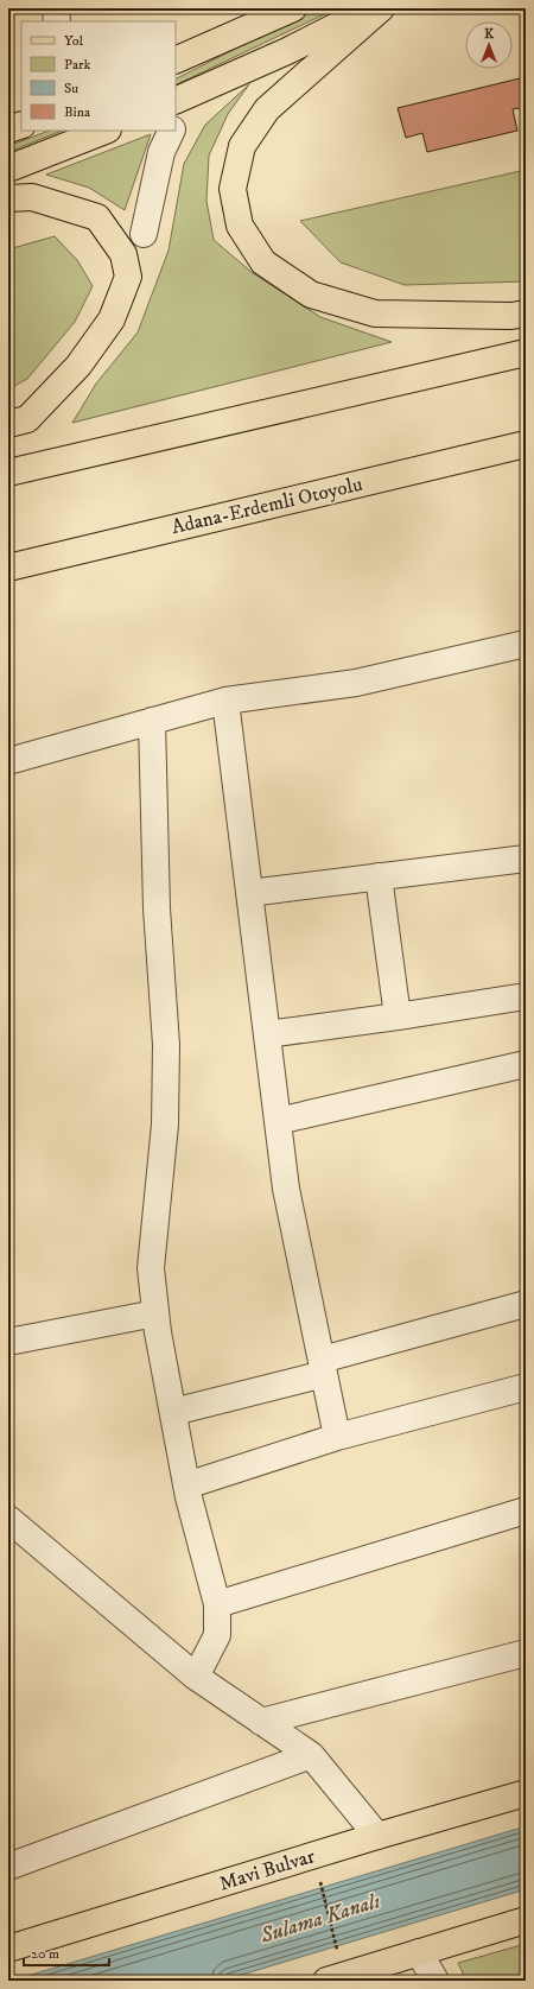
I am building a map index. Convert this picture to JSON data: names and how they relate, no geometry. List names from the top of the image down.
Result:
{
  "streets": {
    "main road": ["Adana-Erdemli Otoyolu", "Mavi Bulvar"]
  },
  "water": ["Sulama Kanalı"],
  "legend": [
    "Yol",
    "Park",
    "Su",
    "Bina"
  ],
  "scale_bar": "20 m",
  "north": "top"
}
